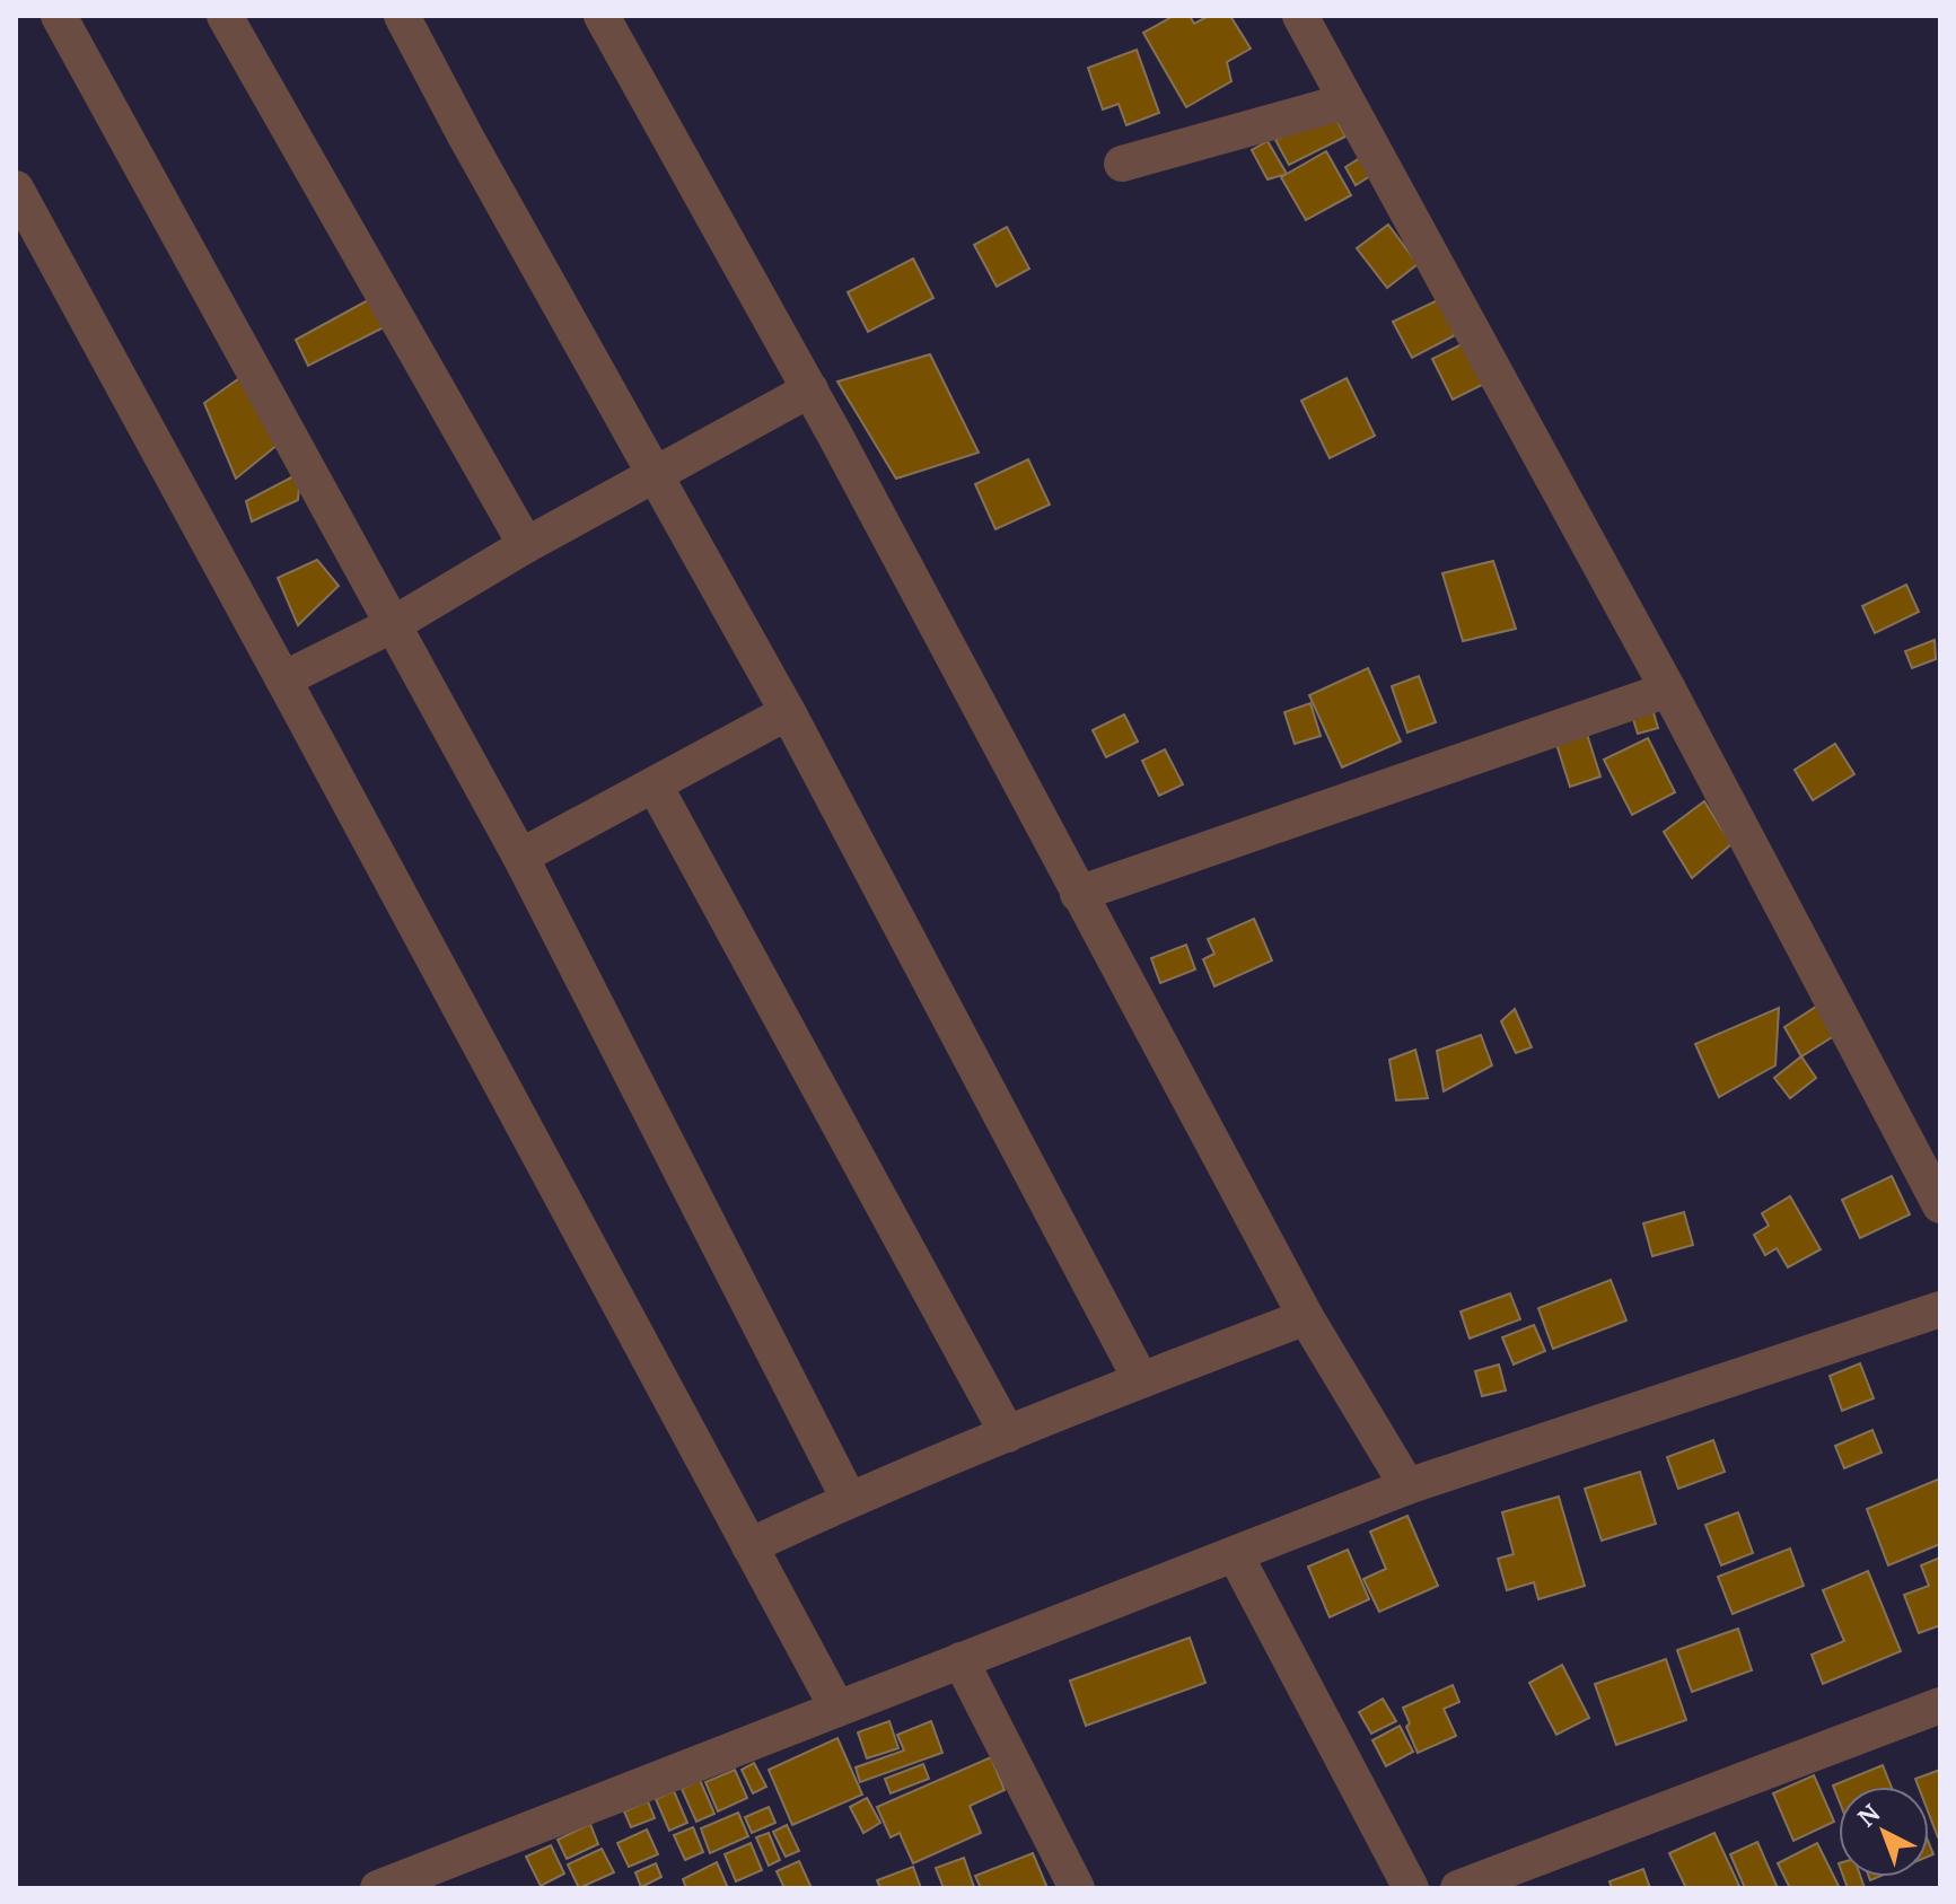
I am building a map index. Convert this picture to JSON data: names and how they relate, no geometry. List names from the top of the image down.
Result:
{
  "north": "top left"
}
